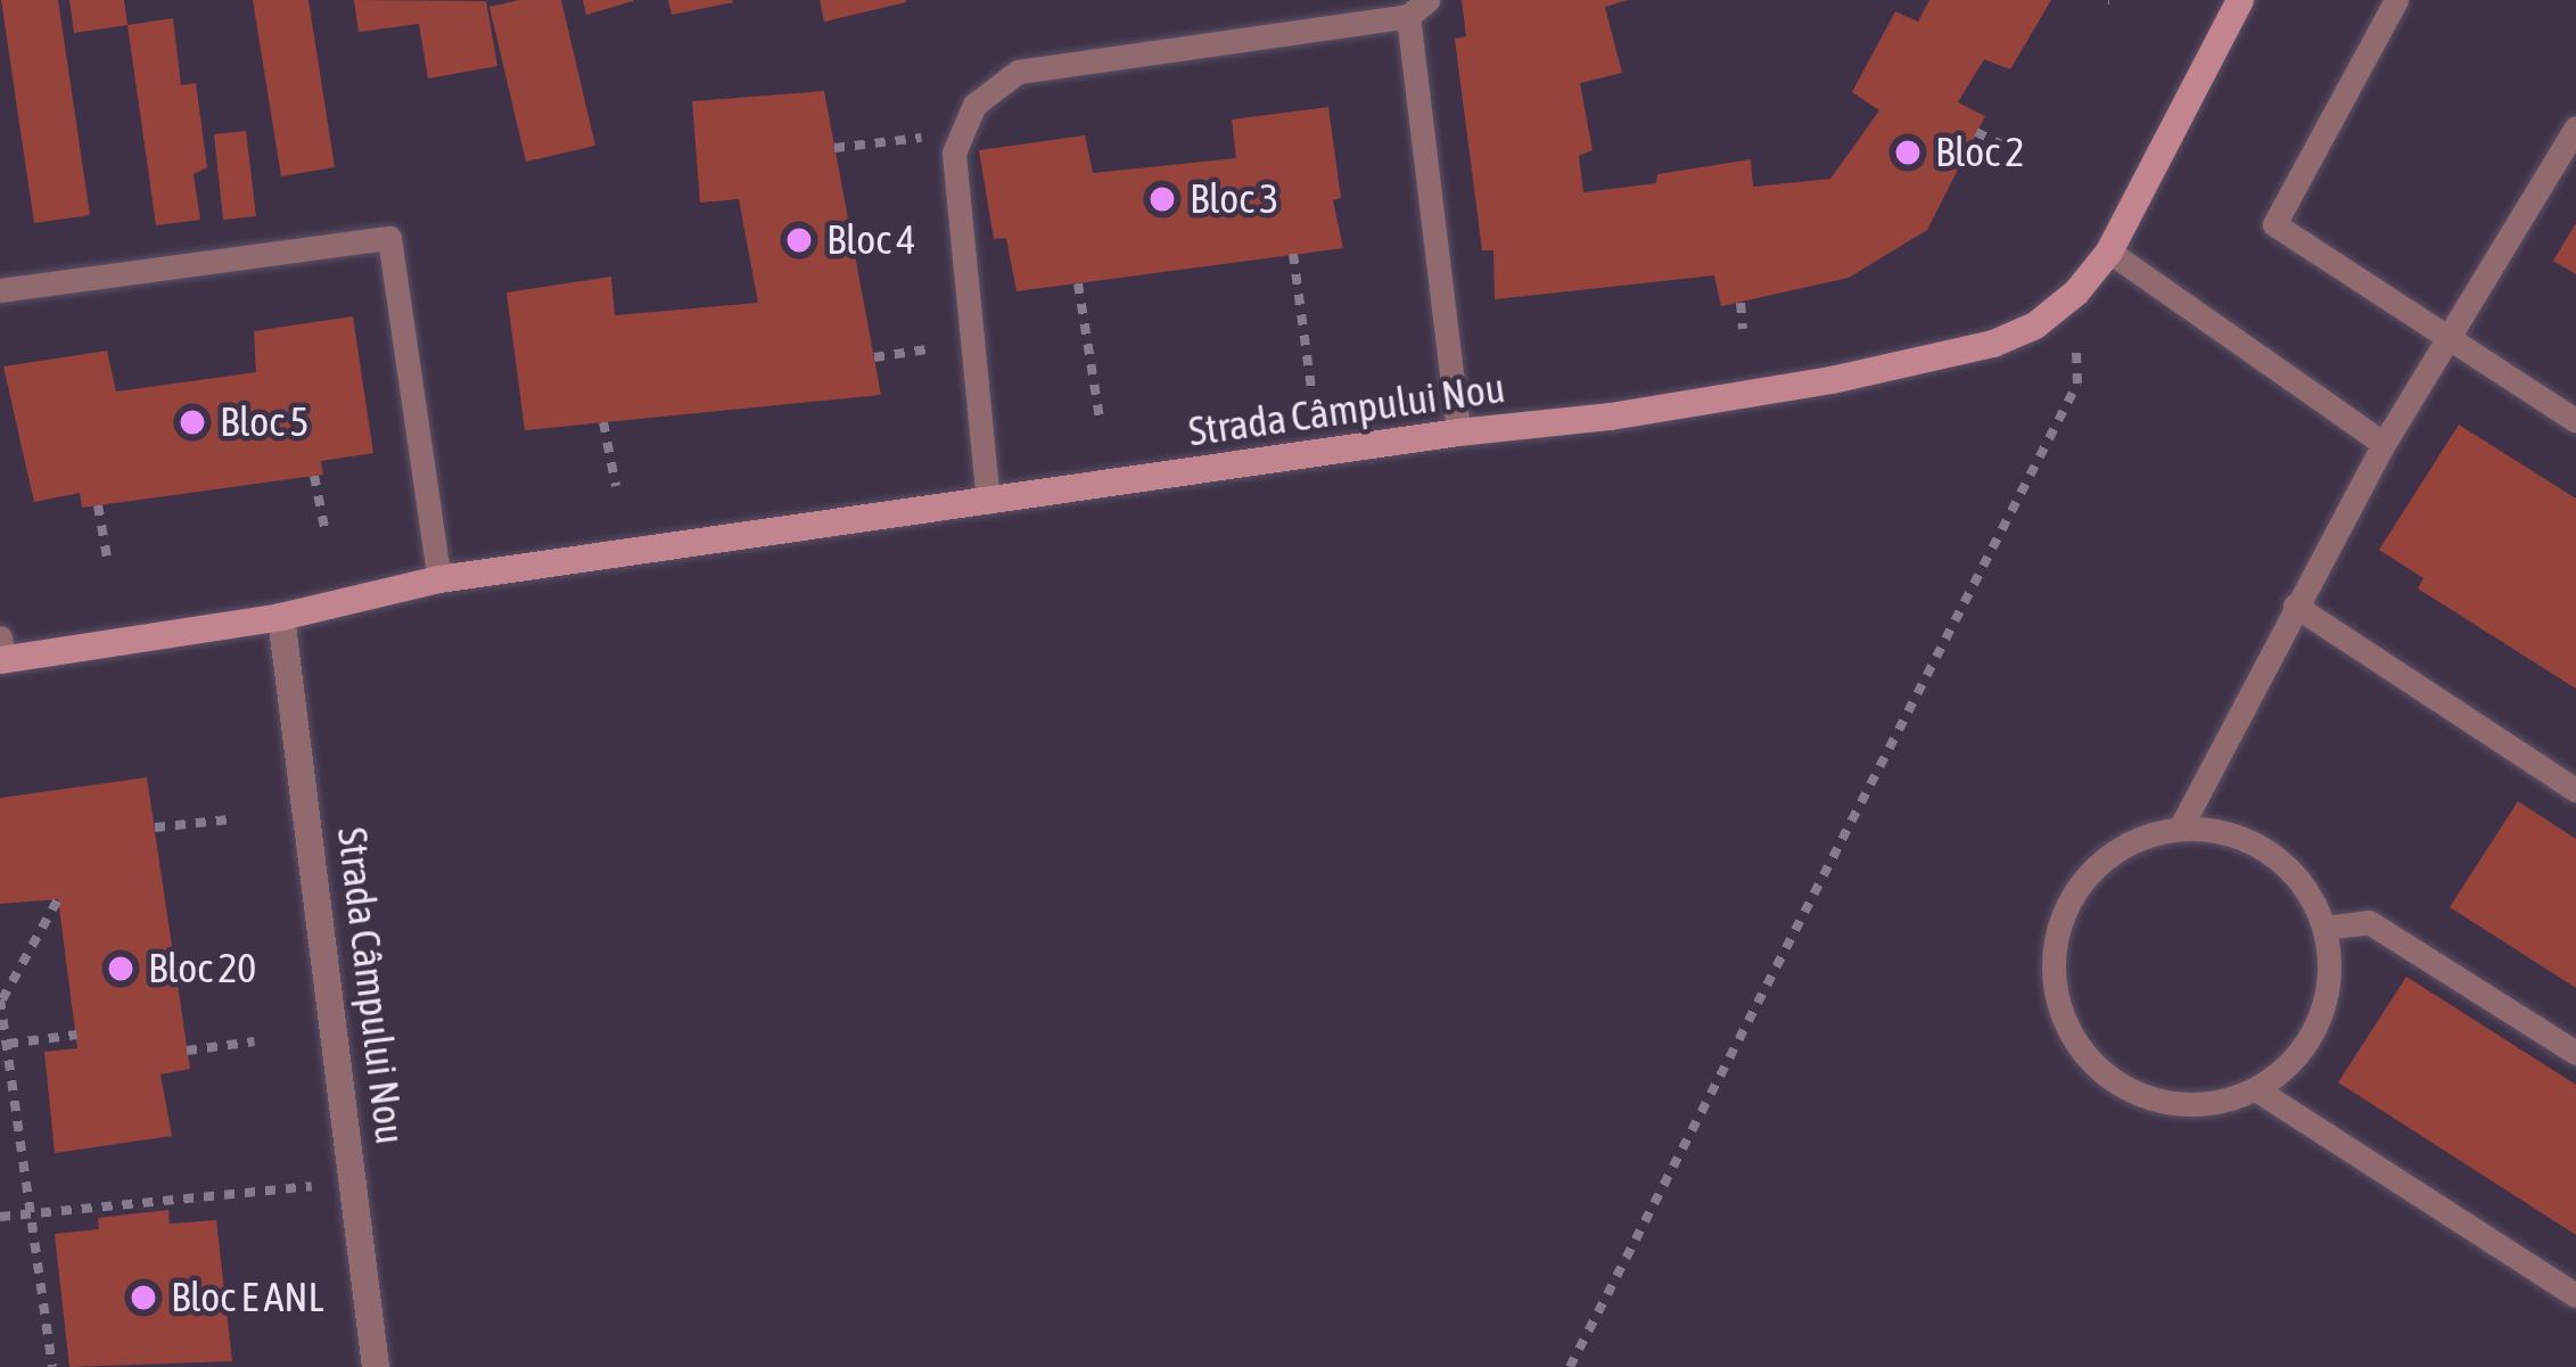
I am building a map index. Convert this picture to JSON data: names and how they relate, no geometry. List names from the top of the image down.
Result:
{
  "streets": {
    "street": ["Strada Câmpului Nou"]
  },
  "places": [
    "Bloc 2",
    "Bloc 3",
    "Bloc 4",
    "Bloc 5",
    "Bloc 20",
    "Bloc E ANL"
  ]
}
